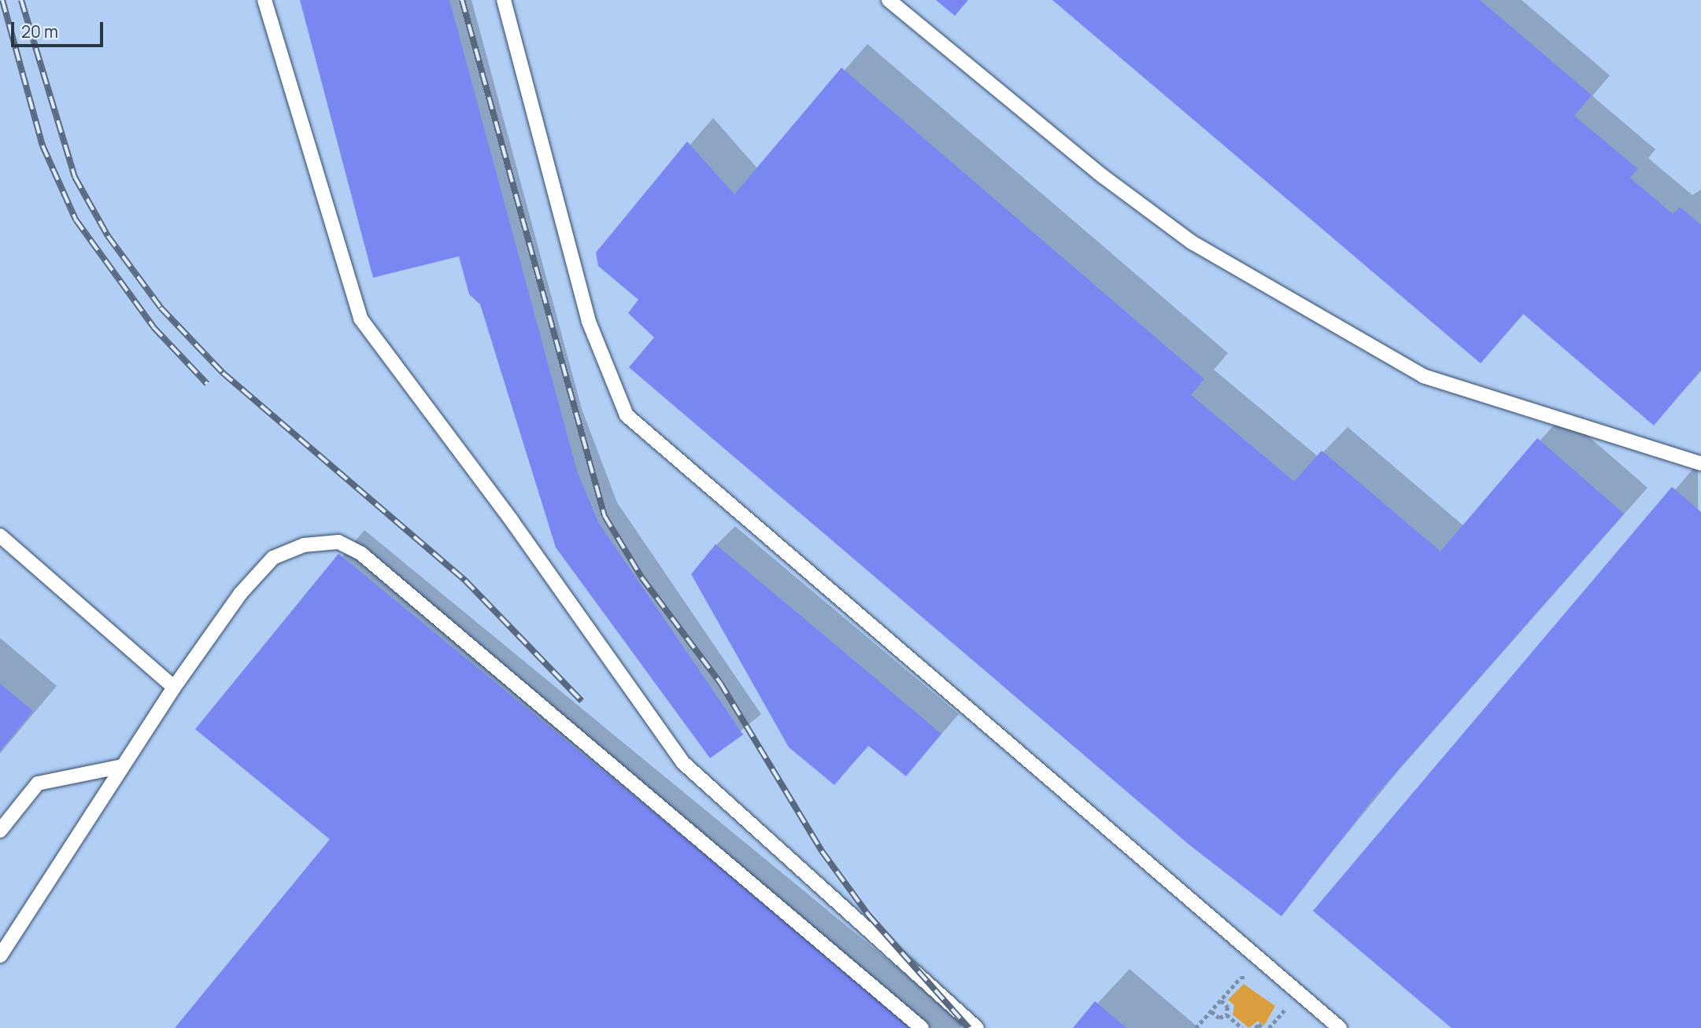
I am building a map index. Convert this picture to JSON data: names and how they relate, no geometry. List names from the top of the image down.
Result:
{
  "scale_bar": "20 m"
}
